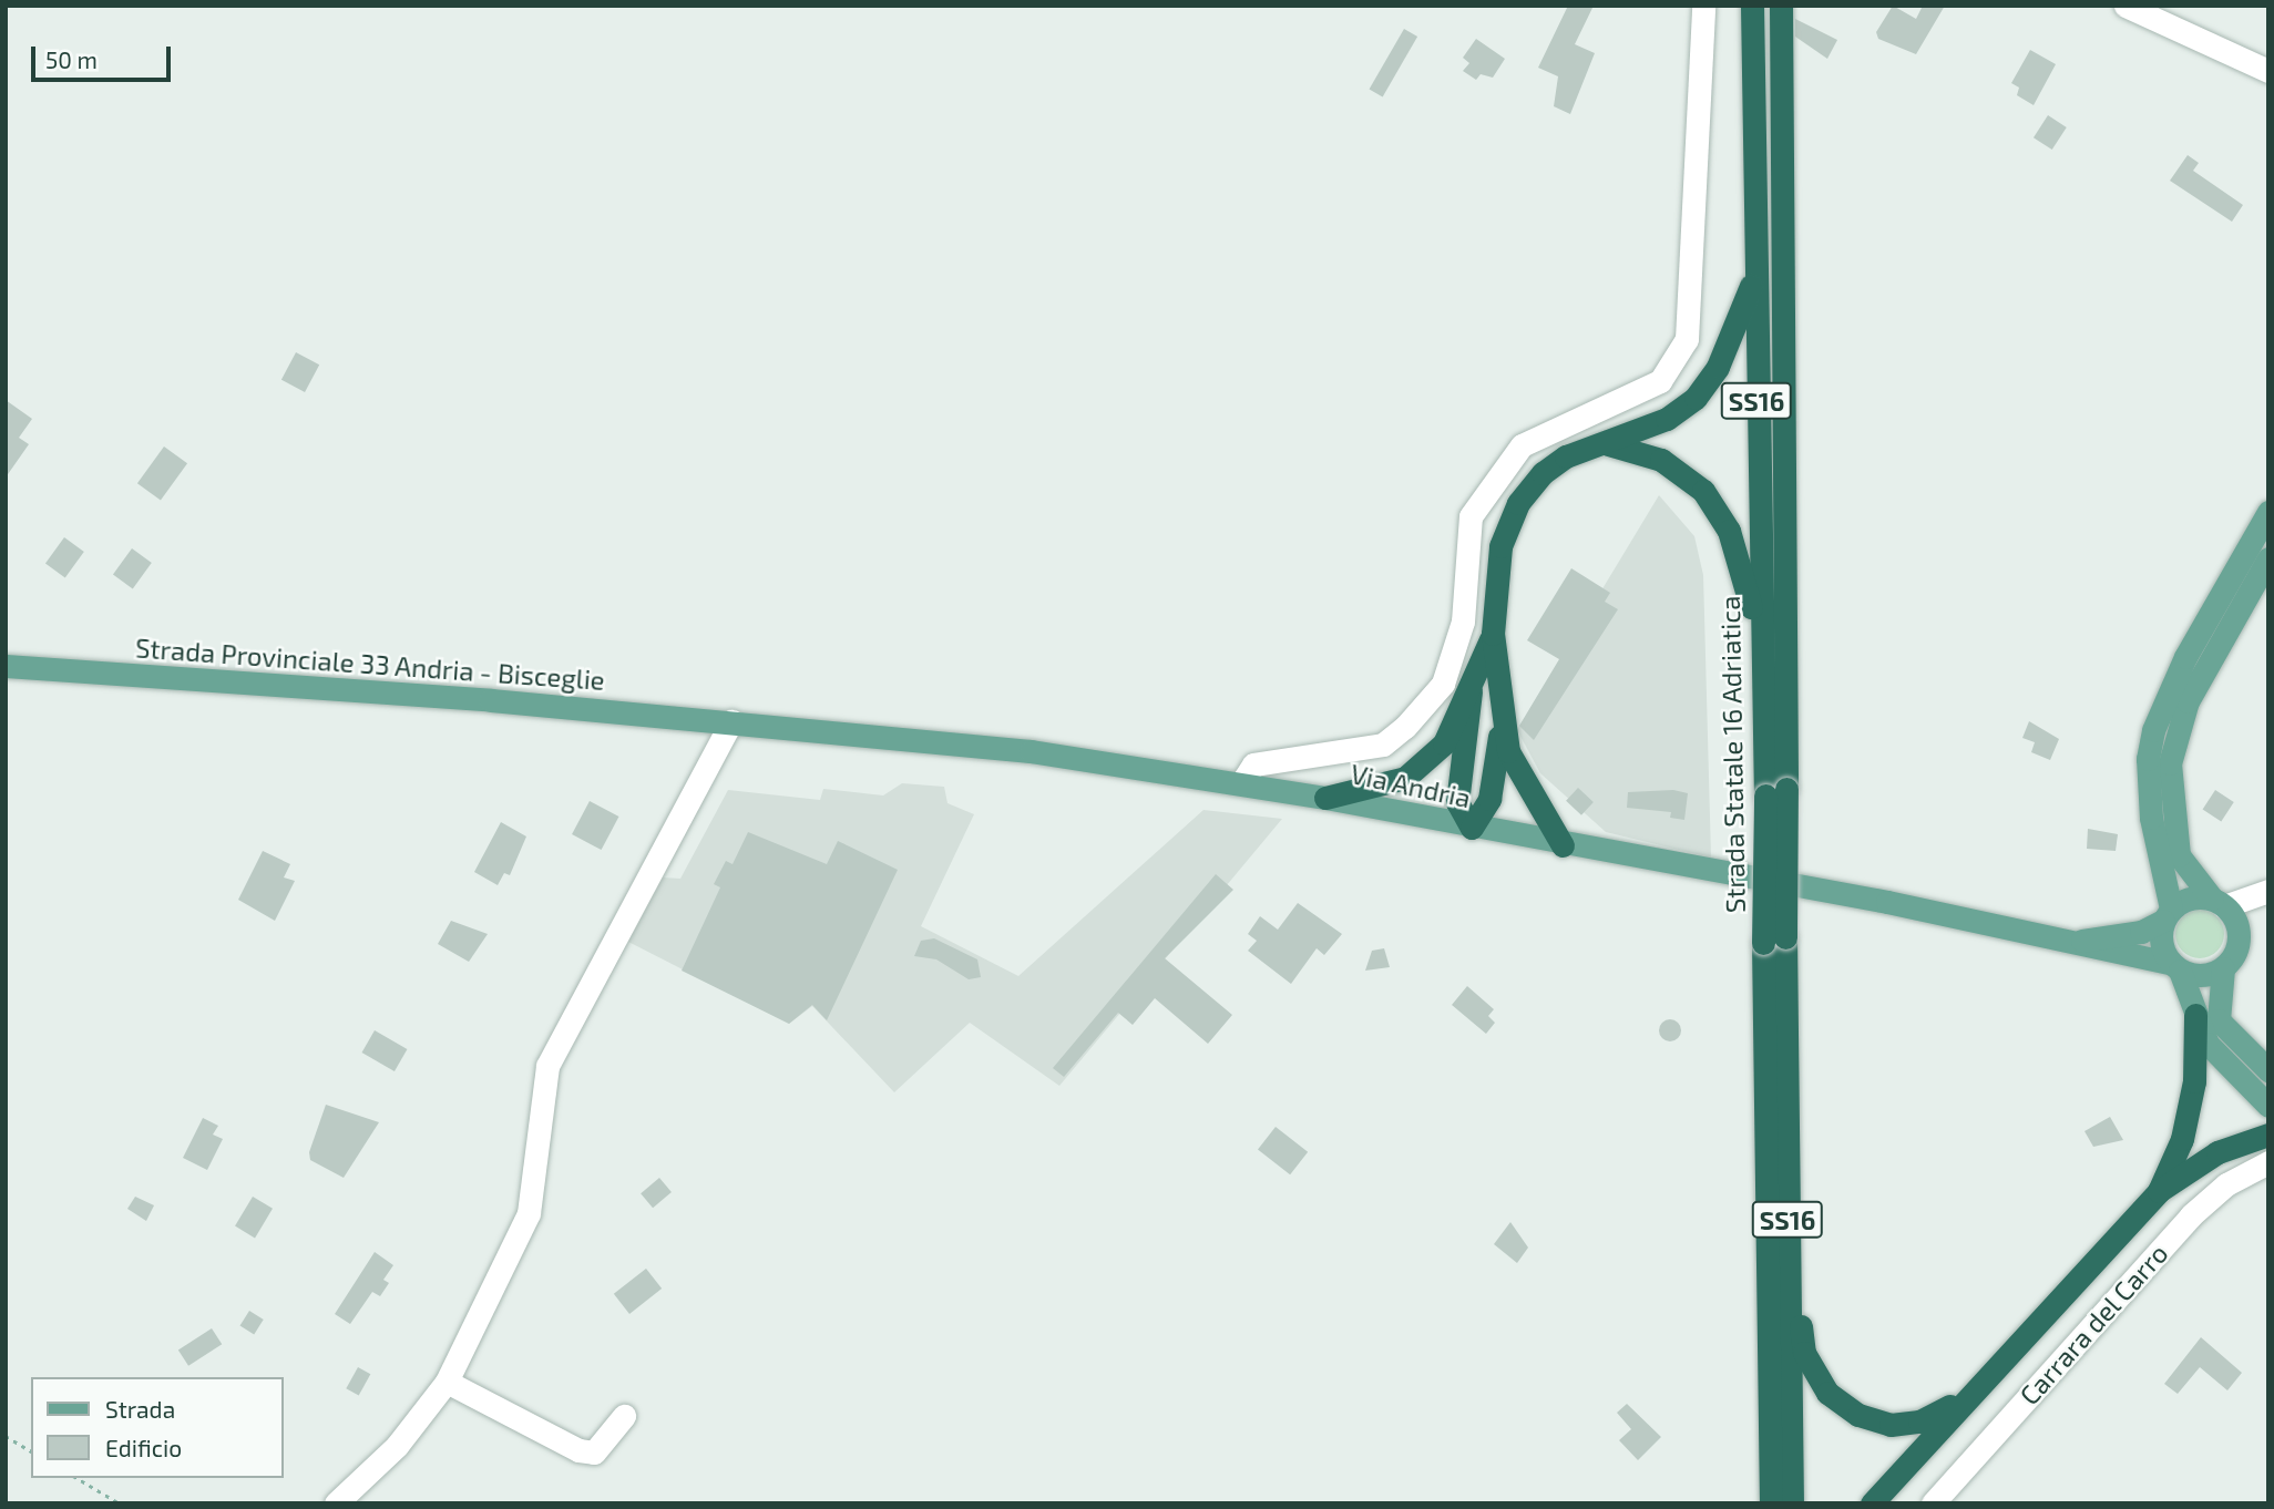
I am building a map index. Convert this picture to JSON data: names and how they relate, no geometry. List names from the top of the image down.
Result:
{
  "streets": {
    "highway": ["SS16", "Strada Statale 16 Adriatica"],
    "main road": ["Strada Provinciale 33 Andria - Bisceglie", "Via Andria"],
    "street": ["Carrara del Carro"]
  },
  "crossings": [
    ["SS16", "Strada Statale 16 Adriatica"],
    ["SS16", "Via Andria"],
    ["Strada Provinciale 33 Andria - Bisceglie", "Via Andria"]
  ],
  "legend": ["Strada", "Edificio"],
  "scale_bar": "50 m"
}
